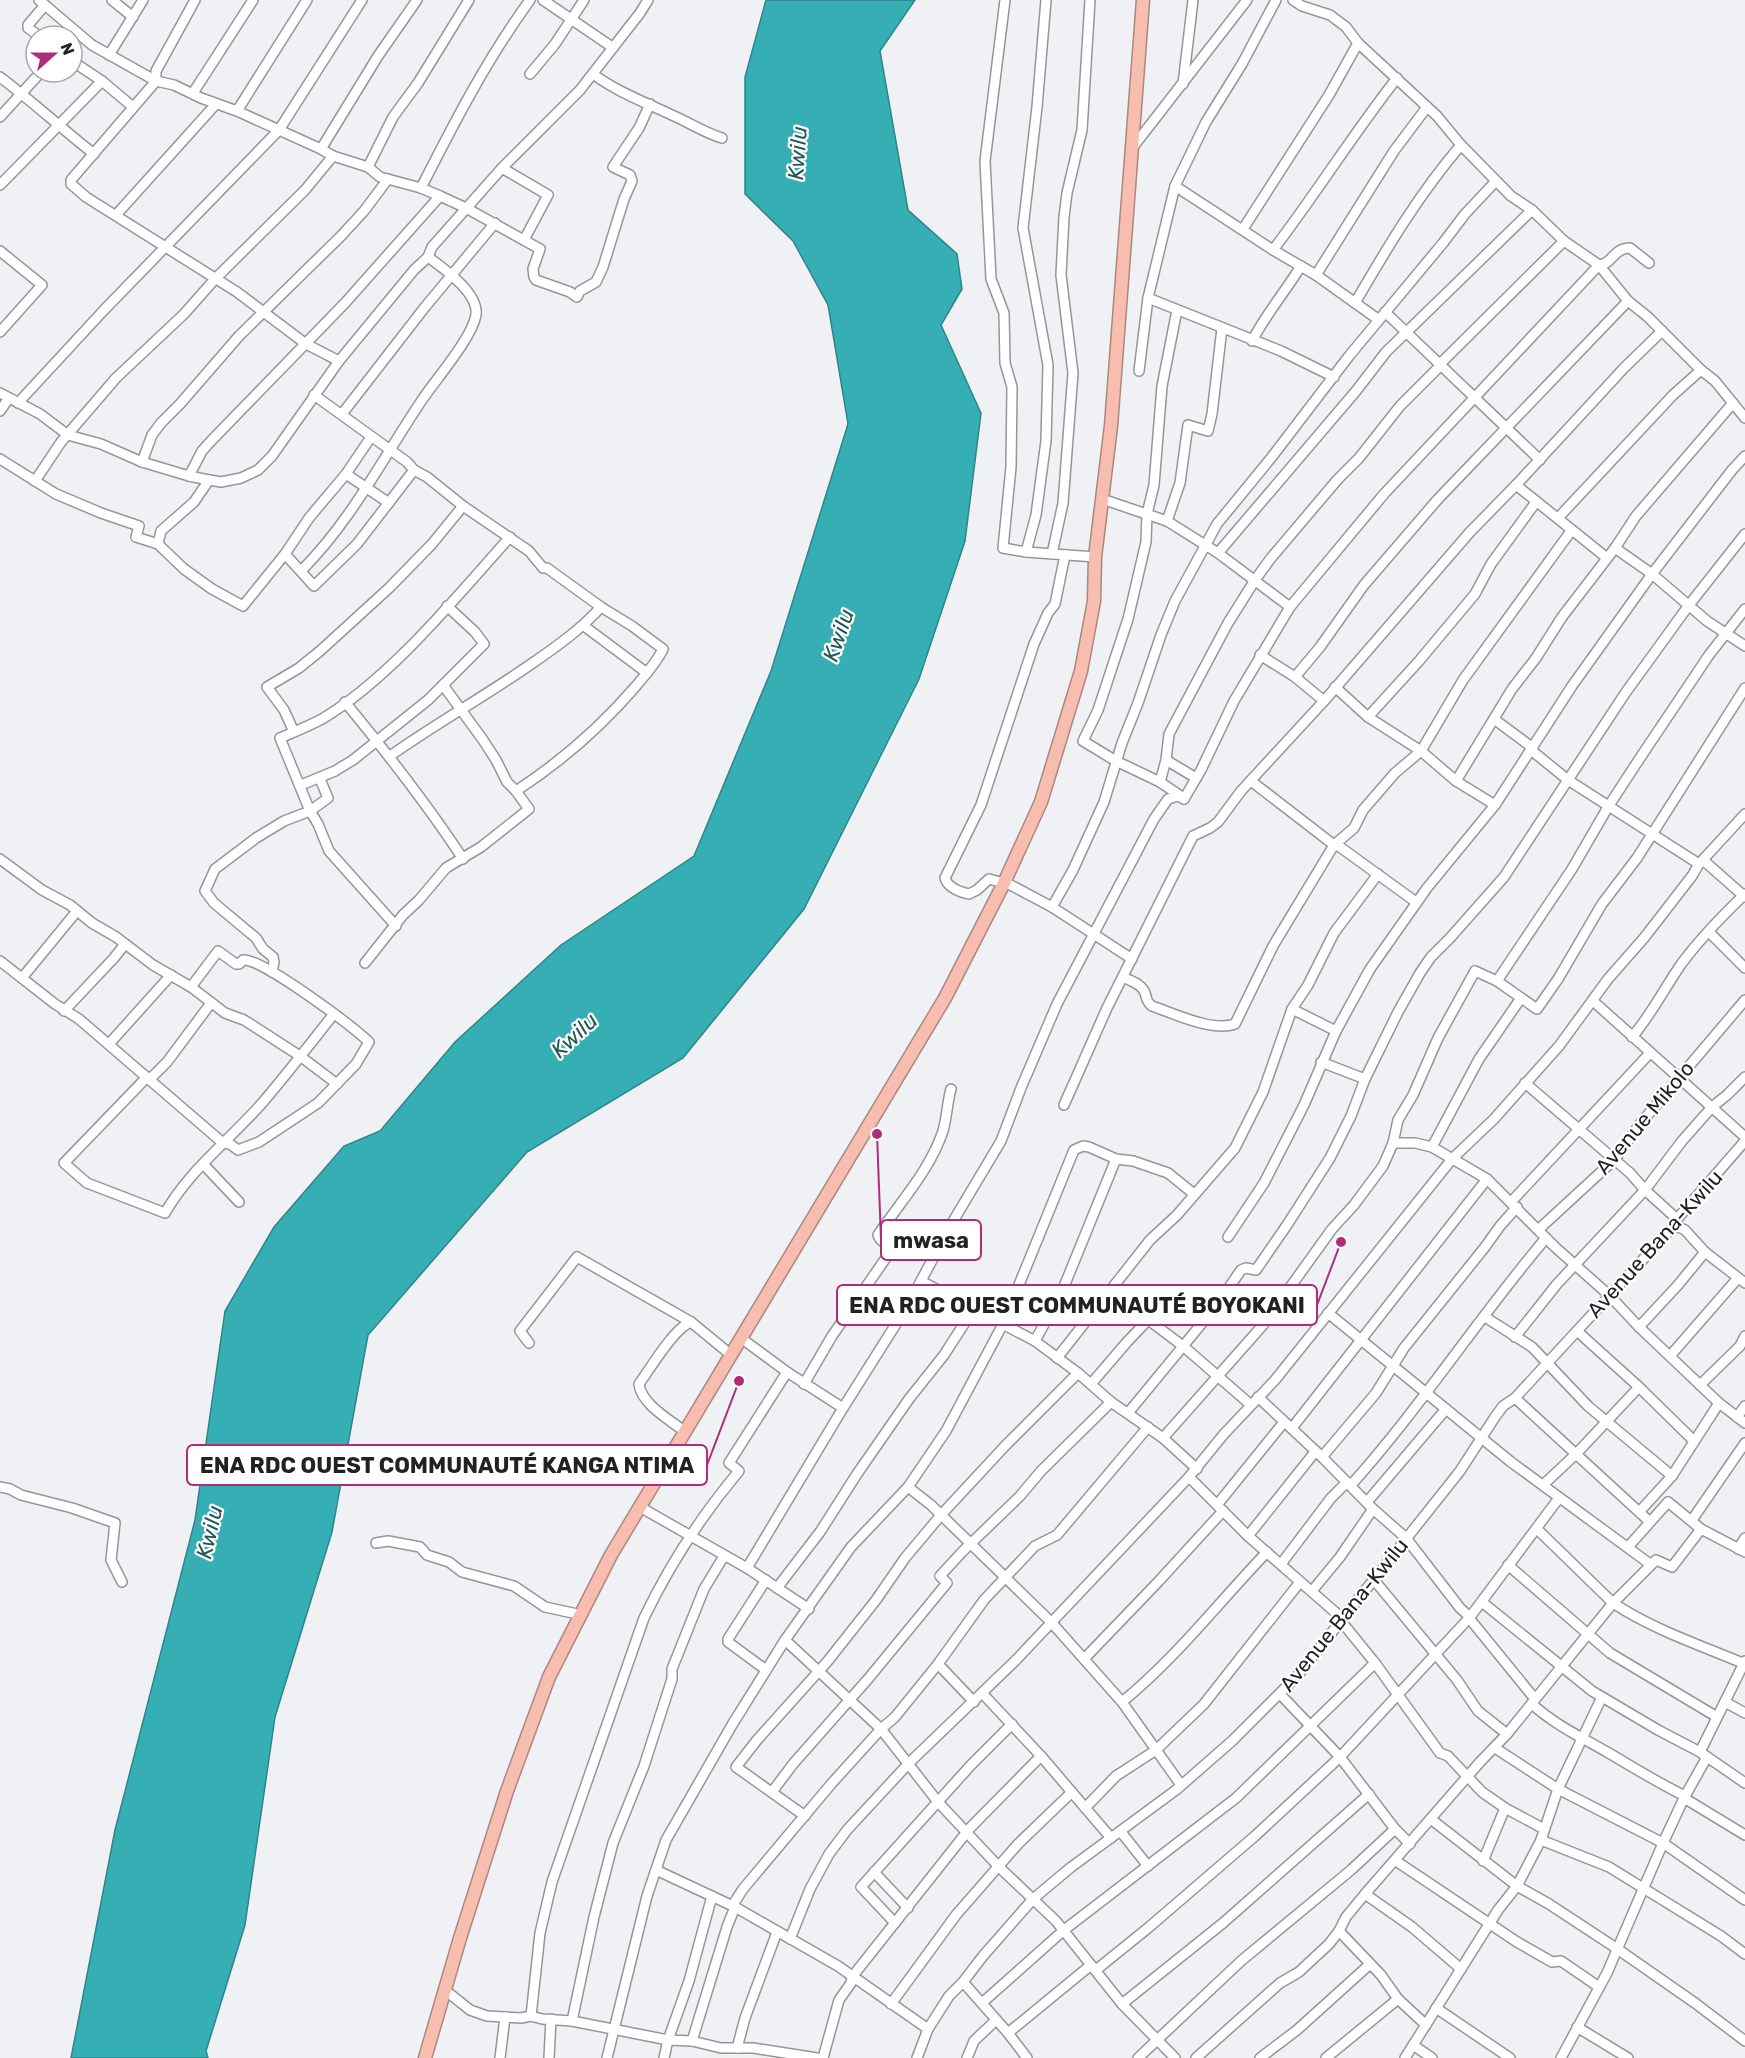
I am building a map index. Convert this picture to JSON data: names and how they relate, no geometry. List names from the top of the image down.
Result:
{
  "streets": {
    "street": ["Avenue Mikolo", "Avenue Bana-Kwilu"]
  },
  "water": ["Kwilu"],
  "places": ["mwasa", "ENA RDC OUEST COMMUNAUTÉ BOYOKANI", "ENA RDC OUEST COMMUNAUTÉ KANGA NTIMA"],
  "north": "right"
}
